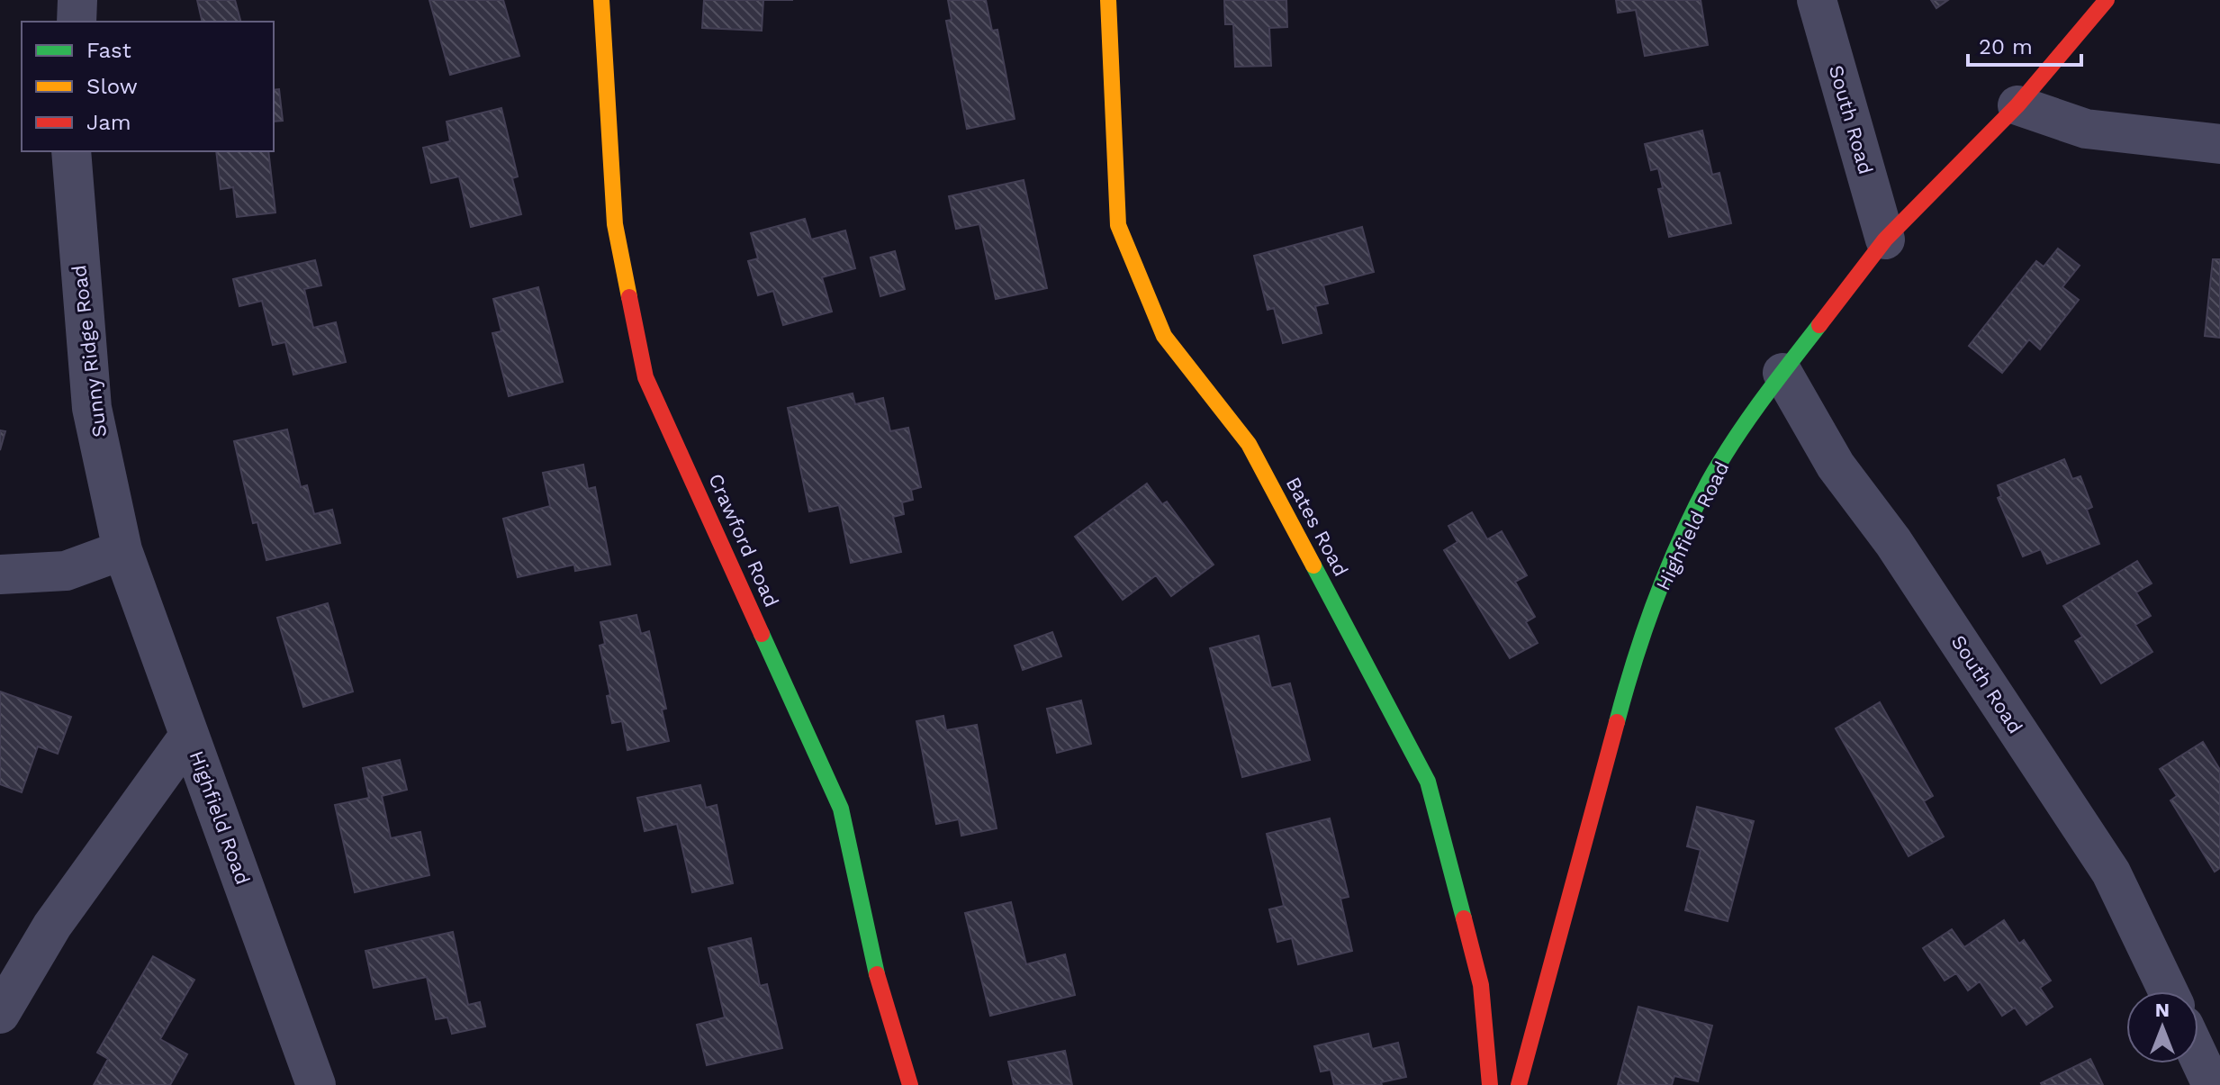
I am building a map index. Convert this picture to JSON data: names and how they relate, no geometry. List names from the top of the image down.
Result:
{
  "streets": {
    "street": [
      "South Road",
      "Sunny Ridge Road",
      "Highfield Road",
      "Bates Road",
      "Crawford Road"
    ]
  },
  "crossings": [
    ["South Road", "Highfield Road"],
    ["Sunny Ridge Road", "Highfield Road"]
  ],
  "legend": ["Fast", "Slow", "Jam"],
  "scale_bar": "20 m",
  "north": "top"
}
